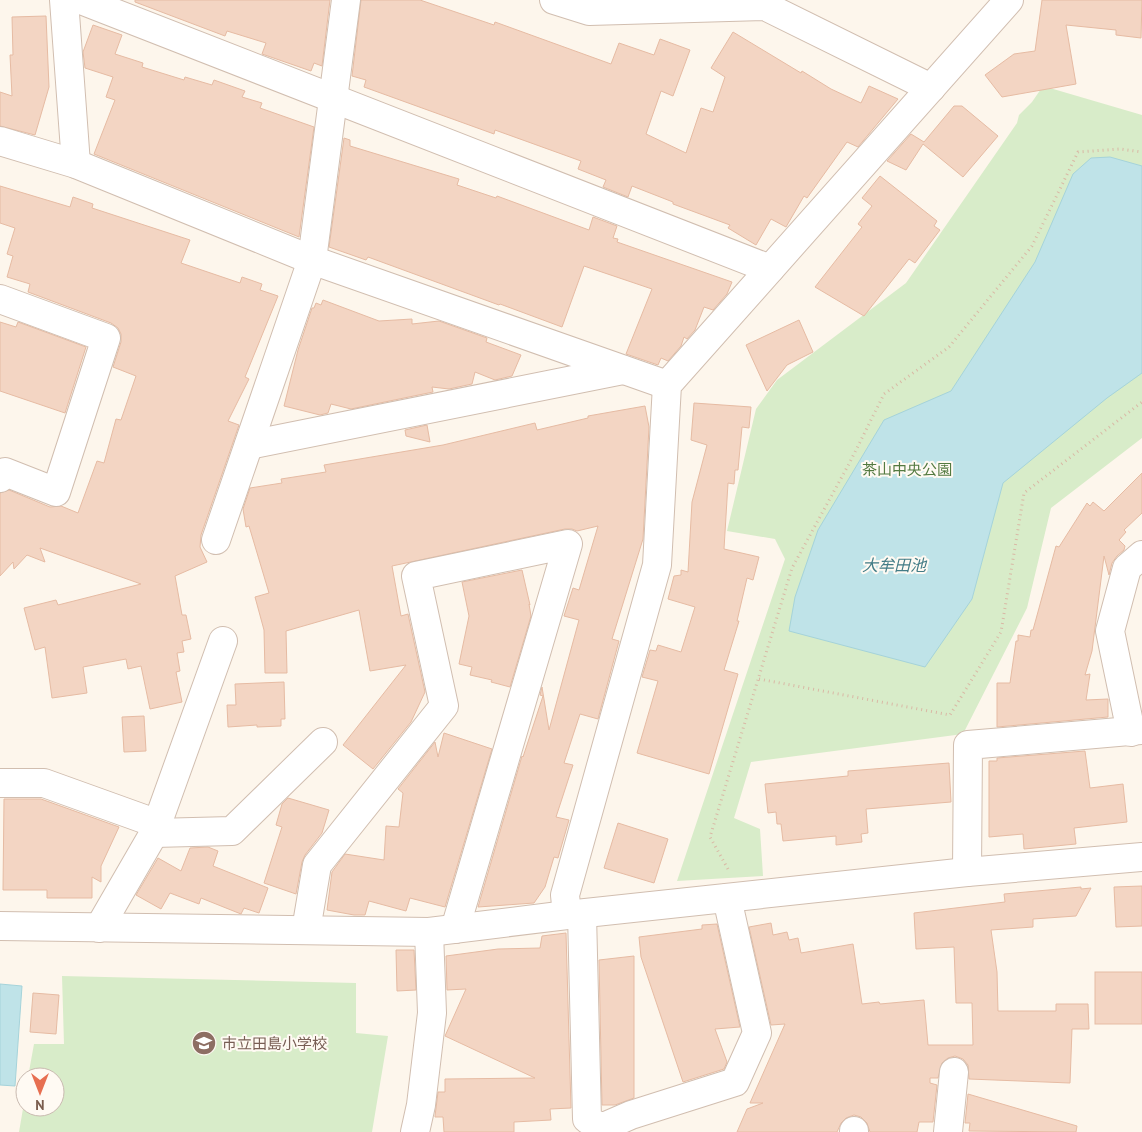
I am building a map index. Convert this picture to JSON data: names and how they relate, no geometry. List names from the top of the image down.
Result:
{
  "water": ["大牟田池"],
  "parks": ["茶山中央公園"],
  "places": {
    "school or university": ["市立田島小学校"]
  },
  "north": "bottom"
}
